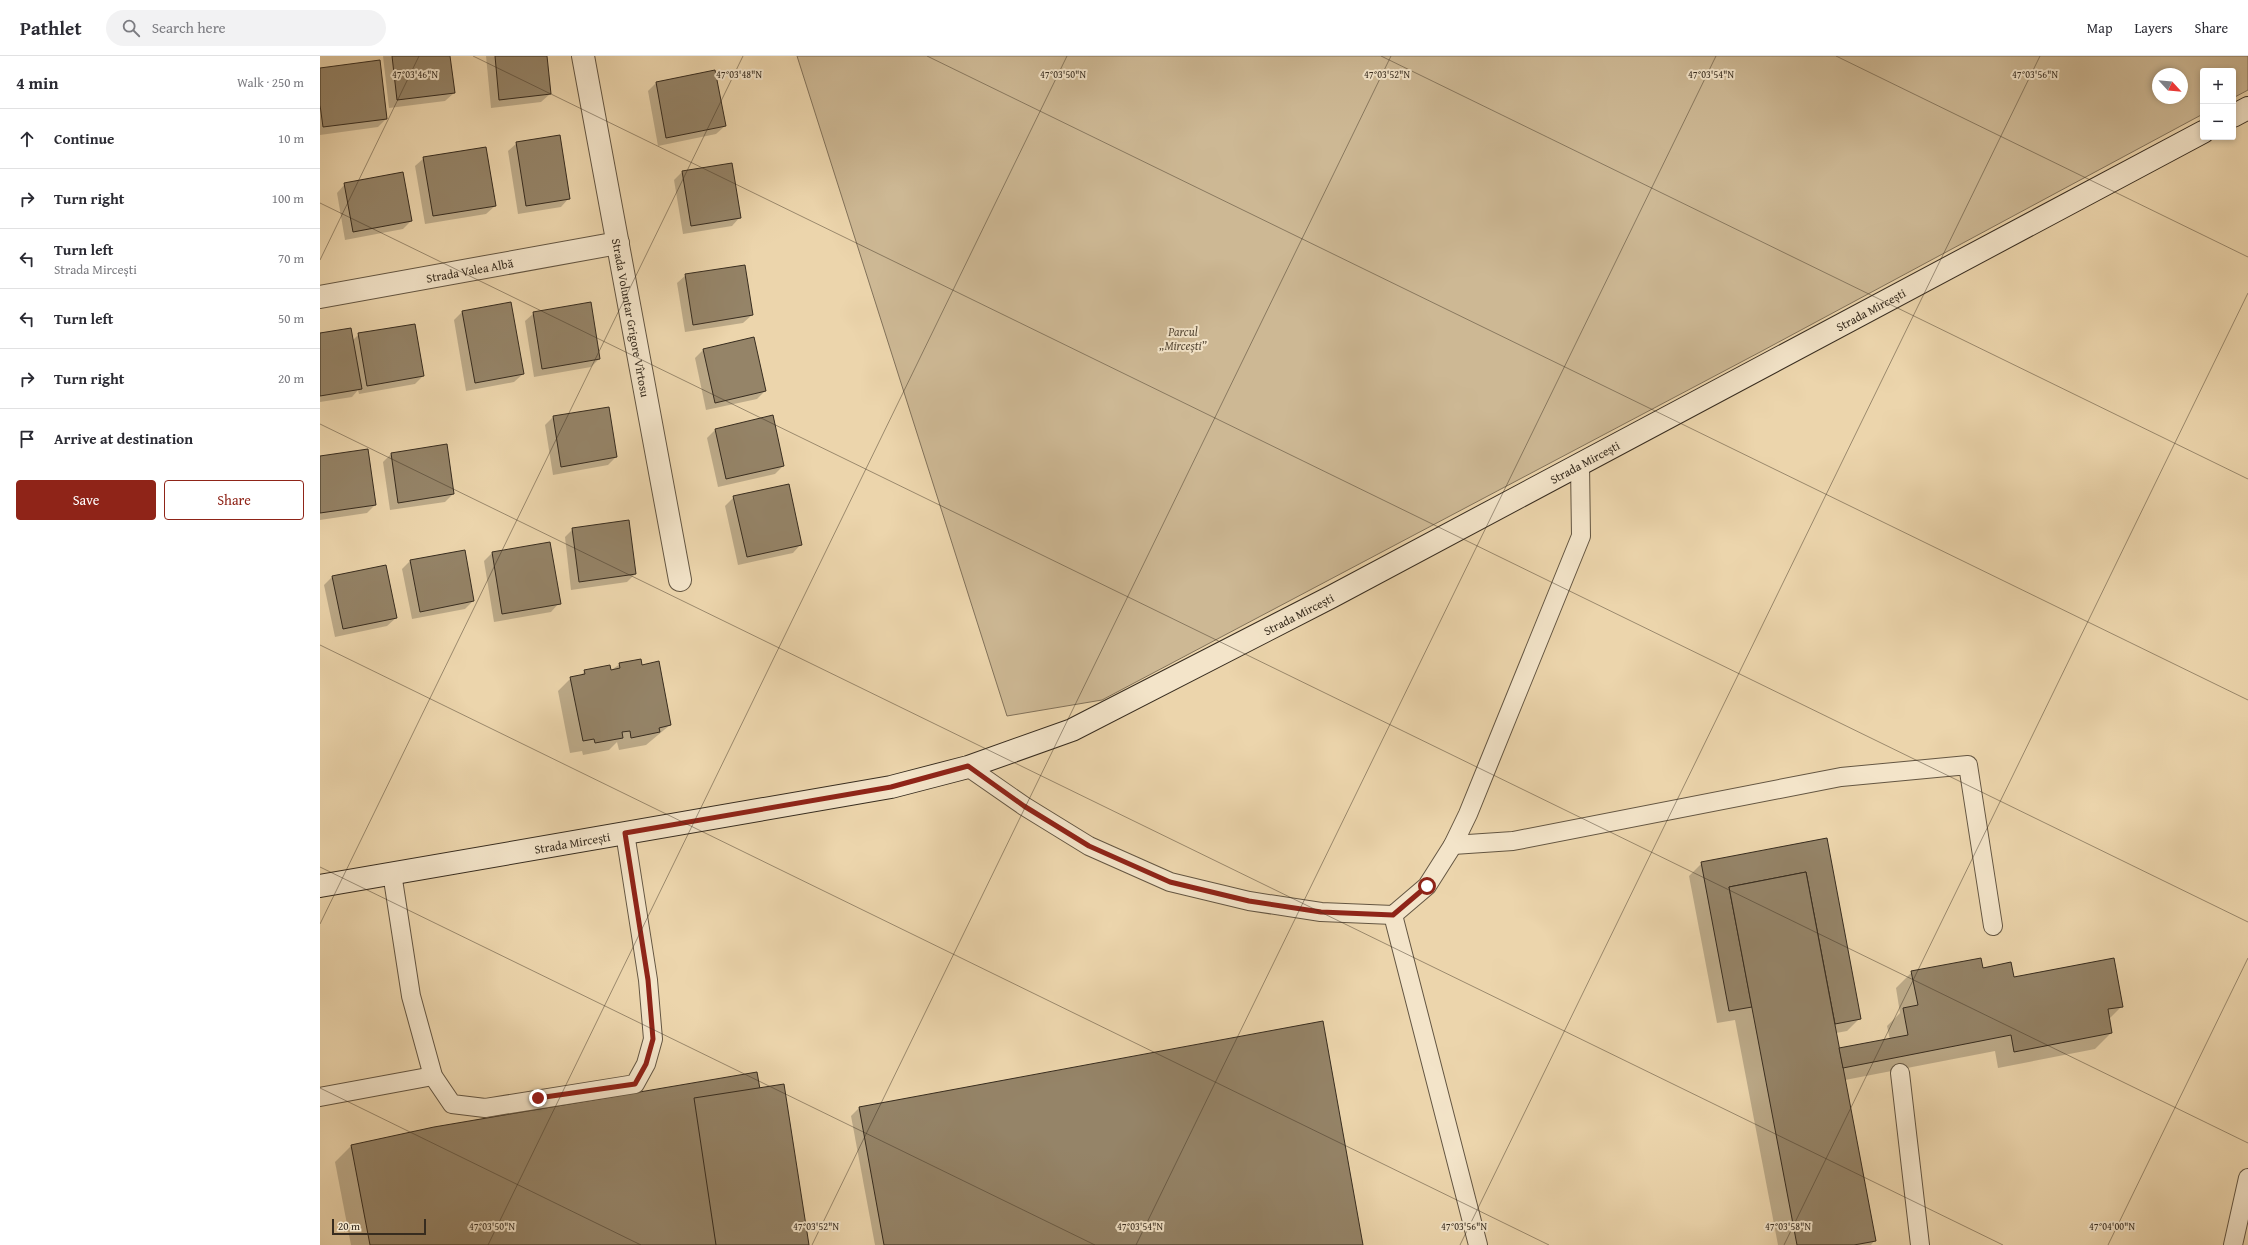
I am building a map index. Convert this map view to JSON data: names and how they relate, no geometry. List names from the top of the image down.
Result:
{
  "streets": {
    "main road": ["Strada Valea Albă", "Strada Mircești", "Strada Voluntar Grigore Vîrtosu"]
  },
  "crossings": [
    ["Strada Valea Albă", "Strada Voluntar Grigore Vîrtosu"]
  ],
  "parks": ["Parcul „Mircești”"],
  "scale_bar": "20 m",
  "north": "bottom right",
  "page": {
    "header": "Pathlet",
    "search": "Search here",
    "nav": ["Map", "Layers", "Share"],
    "heading": ["4 min", "Walk · 250 m"],
    "map_buttons": ["+", "−"],
    "list": [
      ["Continue", "10 m"],
      ["Turn right", "100 m"],
      ["Turn left", "Strada Mircești", "70 m"],
      ["Turn left", "50 m"],
      ["Turn right", "20 m"],
      "Arrive at destination"
    ],
    "buttons": ["Save", "Share"],
    "scale": "20 m"
  },
  "coordinates": [
    "47°03'46\"N",
    "47°03'48\"N",
    "47°03'50\"N",
    "47°03'52\"N",
    "47°03'54\"N",
    "47°03'56\"N",
    "47°03'58\"N",
    "47°04'00\"N"
  ]
}
